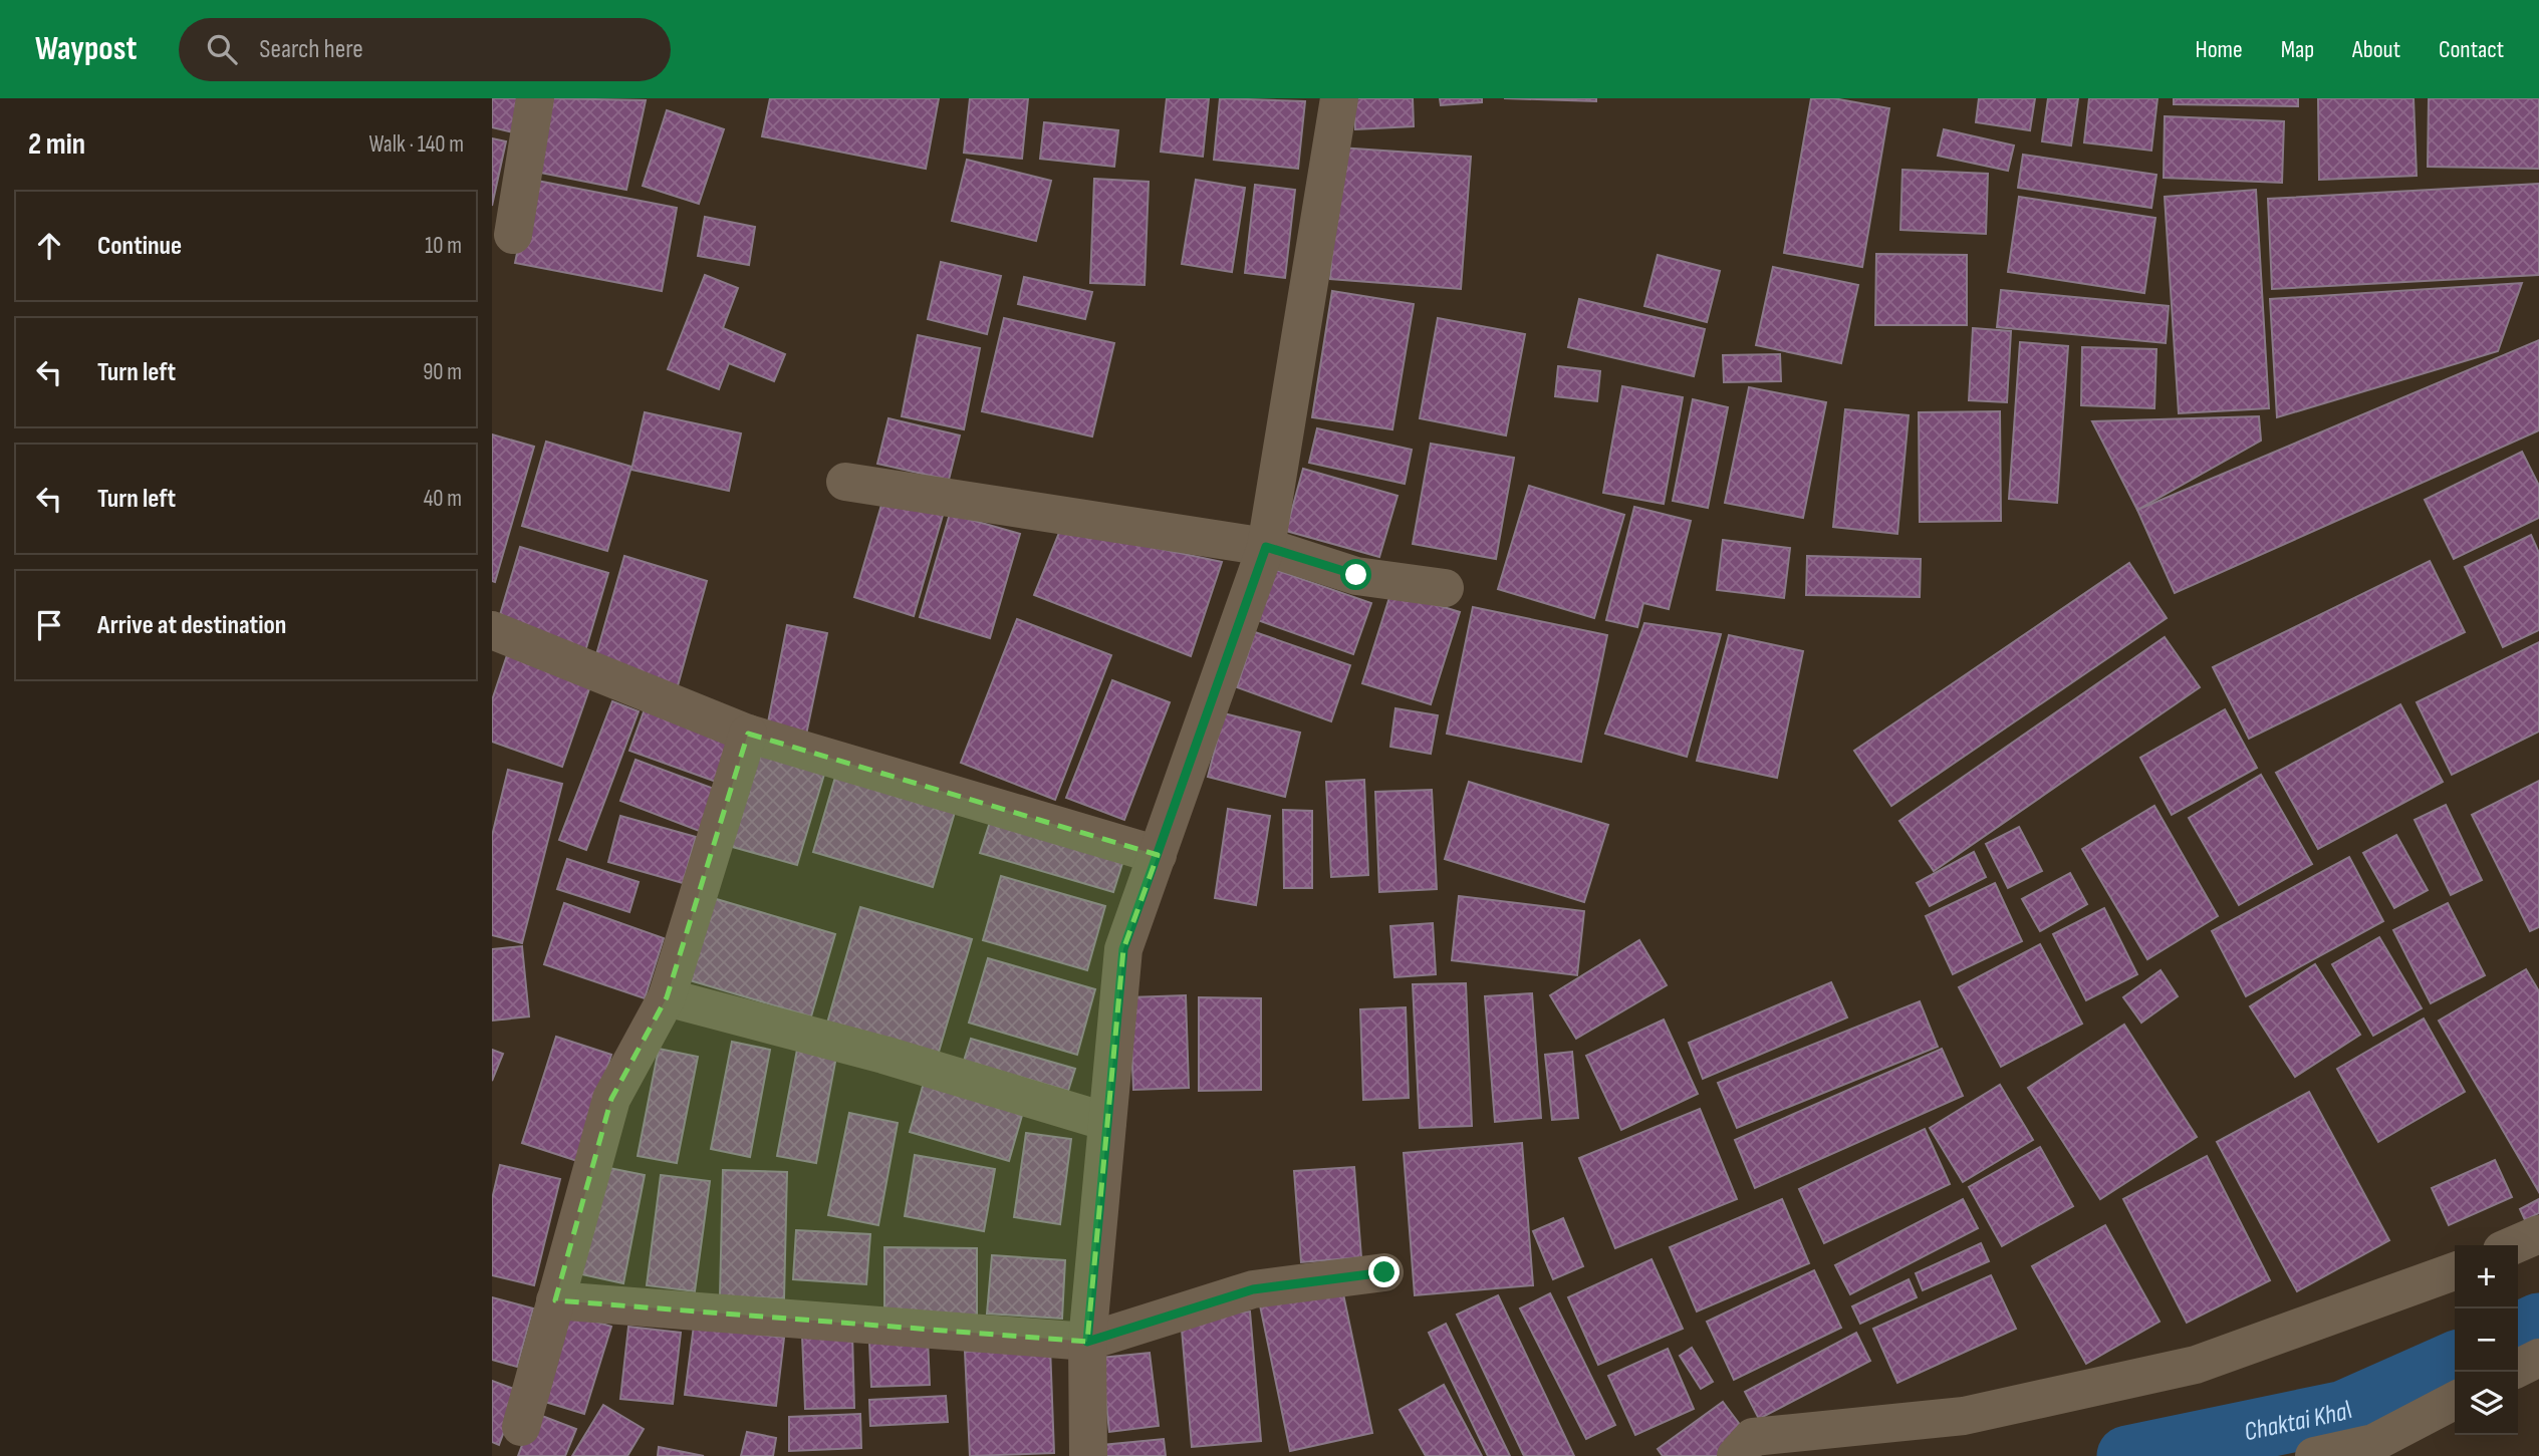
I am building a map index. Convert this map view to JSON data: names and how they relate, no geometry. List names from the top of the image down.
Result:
{
  "water": ["Chaktai Khal"],
  "page": {
    "header": "Waypost",
    "search": "Search here",
    "nav": [
      "Home",
      "Map",
      "About",
      "Contact"
    ],
    "heading": ["2 min", "Walk · 140 m"],
    "list": [
      ["Continue", "10 m"],
      ["Turn left", "90 m"],
      ["Turn left", "40 m"],
      "Arrive at destination"
    ],
    "map_buttons": ["+", "−"]
  }
}
